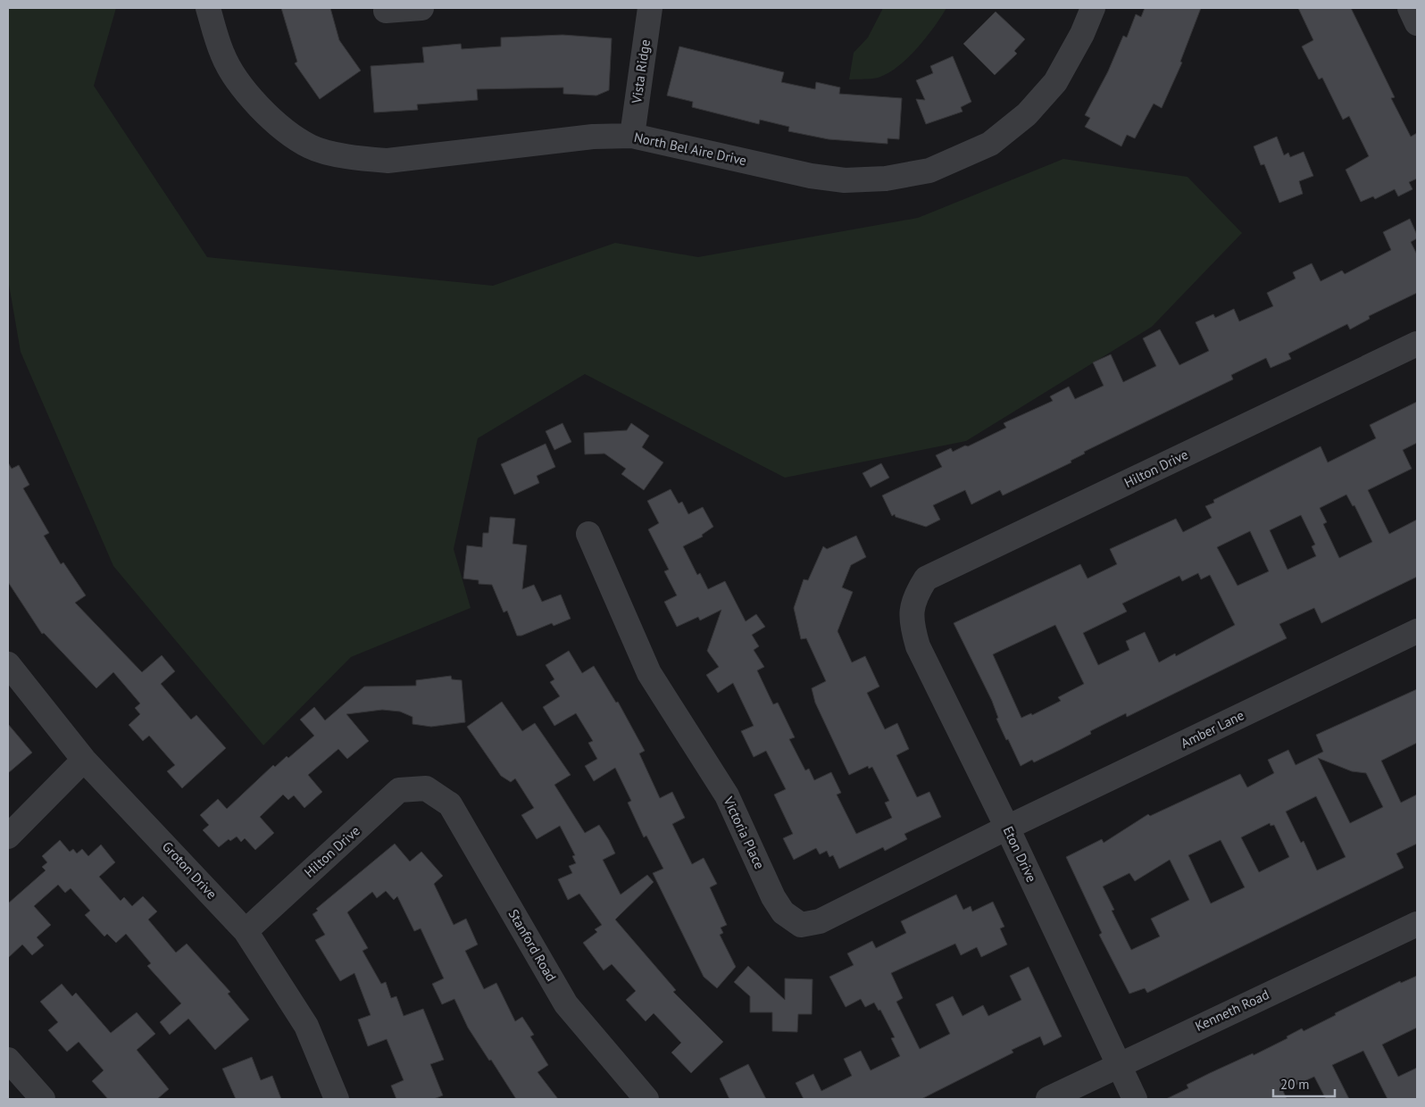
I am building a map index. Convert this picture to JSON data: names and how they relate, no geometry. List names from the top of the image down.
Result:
{
  "streets": {
    "street": [
      "Vista Ridge",
      "North Bel Aire Drive",
      "Hilton Drive",
      "Amber Lane",
      "Victoria Place",
      "Eton Drive",
      "Groton Drive",
      "Stanford Road",
      "Kenneth Road"
    ]
  },
  "crossings": [
    ["Vista Ridge", "North Bel Aire Drive"],
    ["Hilton Drive", "Eton Drive"],
    ["Hilton Drive", "Groton Drive"],
    ["Hilton Drive", "Stanford Road"],
    ["Amber Lane", "Victoria Place"],
    ["Amber Lane", "Eton Drive"],
    ["Victoria Place", "Eton Drive"],
    ["Eton Drive", "Kenneth Road"]
  ],
  "scale_bar": "20 m"
}
